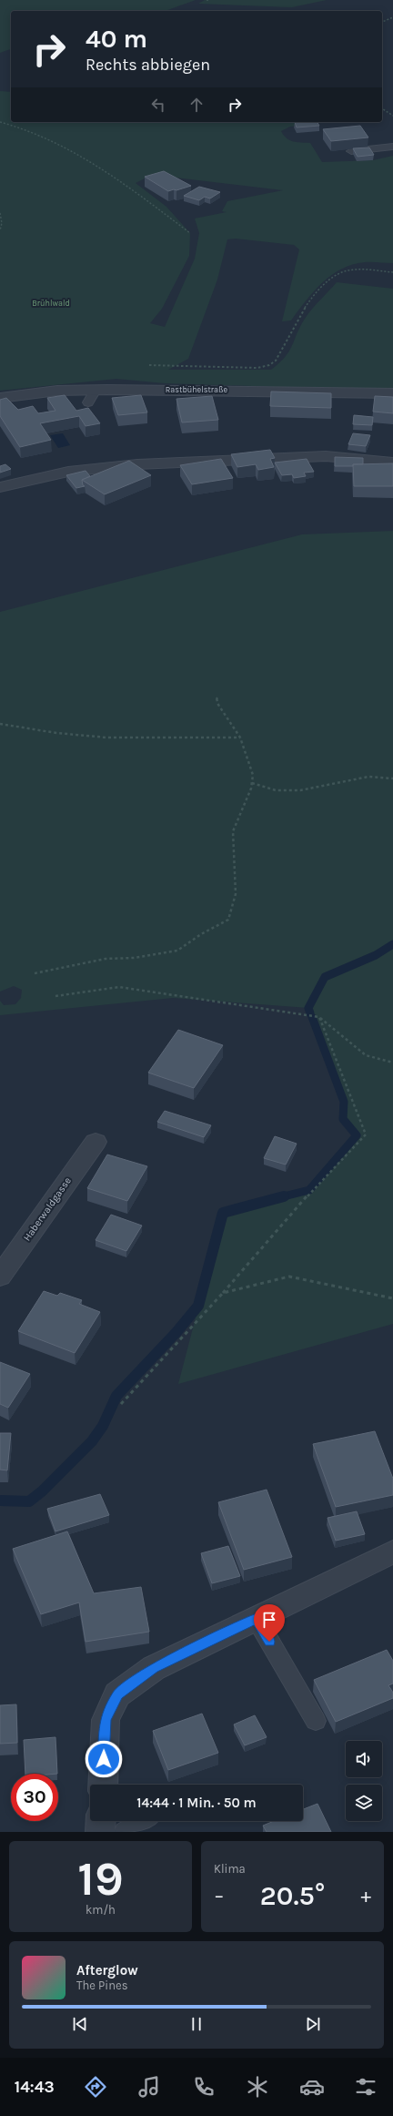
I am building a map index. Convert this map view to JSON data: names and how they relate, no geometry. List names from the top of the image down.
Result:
{
  "streets": {
    "street": ["Rastbühelstraße", "Haberwaldgasse"]
  },
  "parks": ["Brühlwald"],
  "page": {
    "turn": ["40 m", "Rechts abbiegen"],
    "limit": "30",
    "trip": "14:44 · 1 Min. · 50 m",
    "tile": [
      ["19", "km/h"],
      "Klima"
    ],
    "heat": ["−", "20.5°", "+"],
    "song": ["Afterglow", "The Pines"],
    "tabs": "14:43"
  }
}
